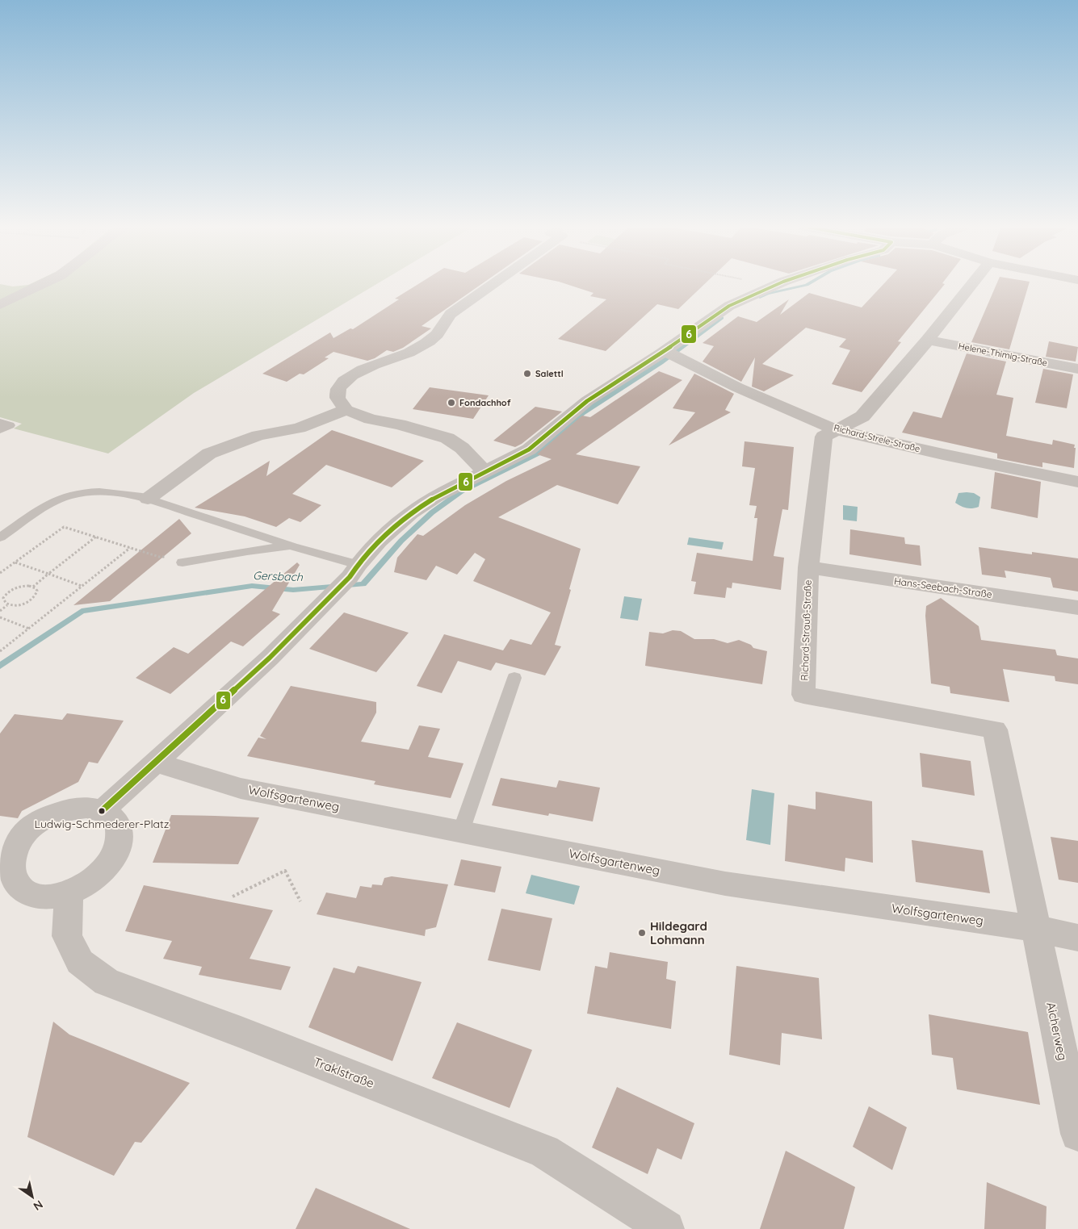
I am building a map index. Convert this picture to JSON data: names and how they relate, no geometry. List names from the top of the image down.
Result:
{
  "streets": {
    "street": [
      "Helene-Thimig-Straße",
      "Richard-Strele-Straße",
      "Hans-Seebach-Straße",
      "Richard-Strauß-Straße",
      "Wolfsgartenweg",
      "Aicherweg",
      "Traklstraße"
    ]
  },
  "crossings": [
    ["Helene-Thimig-Straße", "Richard-Strauß-Straße"],
    ["Richard-Strele-Straße", "Richard-Strauß-Straße"],
    ["Hans-Seebach-Straße", "Richard-Strauß-Straße"],
    ["Richard-Strauß-Straße", "Wolfsgartenweg"],
    ["Richard-Strauß-Straße", "Aicherweg"],
    ["Wolfsgartenweg", "Aicherweg"]
  ],
  "water": ["Gersbach"],
  "places": [
    "Salettl",
    "Fondachhof",
    "Ludwig-Schmederer-Platz",
    "Hildegard Lohmann"
  ],
  "lines": ["transit line 6"],
  "north": "bottom right"
}
